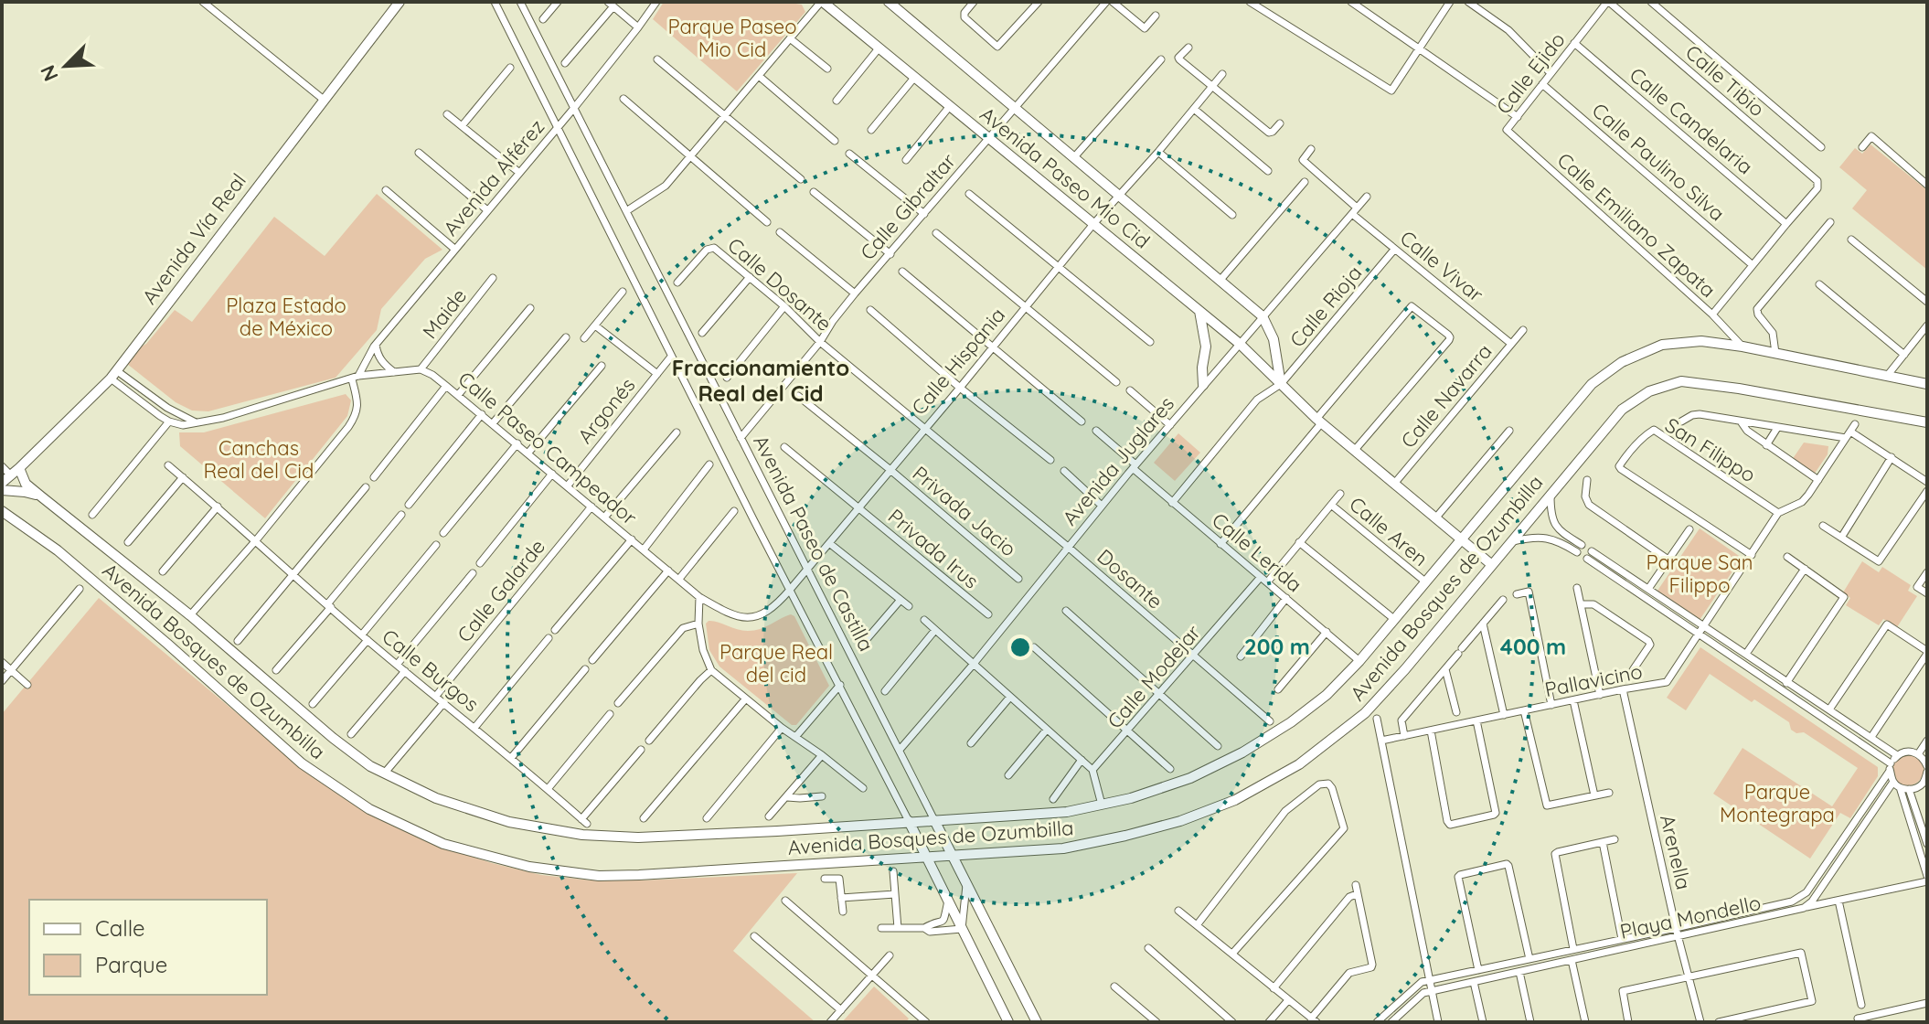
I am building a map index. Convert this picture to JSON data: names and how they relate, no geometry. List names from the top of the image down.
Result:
{
  "streets": {
    "main road": [
      "Avenida Paseo Mio Cid",
      "Avenida Vía Real",
      "Avenida Paseo de Castilla",
      "Avenida Bosques de Ozumbilla"
    ],
    "street": [
      "Calle Ejido",
      "Calle Tibio",
      "Calle Candelaria",
      "Calle Paulino Silva",
      "Avenida Alférez",
      "Calle Gibraltar",
      "Calle Emiliano Zapata",
      "Calle Vivar",
      "Calle Dosante",
      "Calle Rioja",
      "Maide",
      "Calle Hispania",
      "Calle Navarra",
      "Argonés",
      "Calle Paseo Campeador",
      "San Filippo",
      "Avenida Juglares",
      "Privada Jacio",
      "Calle Aren",
      "Privada Irus",
      "Calle Lerida",
      "Dosante",
      "Calle Galarde",
      "Calle Burgos",
      "Calle Modejar",
      "Pallavicino",
      "Arenella",
      "Playa Mondello"
    ]
  },
  "crossings": [
    ["Calle Ejido", "Calle Tibio"],
    ["Calle Ejido", "Calle Candelaria"],
    ["Calle Ejido", "Calle Paulino Silva"],
    ["Calle Ejido", "Calle Emiliano Zapata"],
    ["Calle Tibio", "Calle Candelaria"],
    ["Avenida Alférez", "Avenida Paseo de Castilla"],
    ["Avenida Paseo Mio Cid", "Calle Gibraltar"],
    ["Avenida Paseo Mio Cid", "Calle Rioja"],
    ["Avenida Paseo Mio Cid", "Calle Hispania"],
    ["Avenida Paseo Mio Cid", "Calle Navarra"],
    ["Avenida Paseo Mio Cid", "Avenida Juglares"],
    ["Avenida Paseo Mio Cid", "Avenida Bosques de Ozumbilla"],
    ["Calle Gibraltar", "Calle Dosante"],
    ["Calle Gibraltar", "Avenida Paseo de Castilla"],
    ["Calle Emiliano Zapata", "Avenida Bosques de Ozumbilla"],
    ["Avenida Vía Real", "Avenida Bosques de Ozumbilla"],
    ["Calle Vivar", "Calle Rioja"],
    ["Calle Vivar", "Calle Navarra"],
    ["Calle Vivar", "Avenida Juglares"],
    ["Calle Dosante", "Calle Hispania"],
    ["Calle Dosante", "Avenida Juglares"],
    ["Calle Dosante", "Dosante"],
    ["Calle Rioja", "Calle Lerida"],
    ["Maide", "Calle Paseo Campeador"],
    ["Calle Hispania", "Calle Paseo Campeador"],
    ["Calle Hispania", "Privada Jacio"],
    ["Calle Hispania", "Avenida Paseo de Castilla"],
    ["Calle Hispania", "Privada Irus"],
    ["Argonés", "Calle Paseo Campeador"],
    ["Argonés", "Avenida Paseo de Castilla"],
    ["Calle Paseo Campeador", "Calle Galarde"],
    ["San Filippo", "Pallavicino"],
    ["Avenida Juglares", "Avenida Paseo de Castilla"],
    ["Avenida Juglares", "Calle Lerida"],
    ["Avenida Juglares", "Dosante"],
    ["Calle Aren", "Avenida Bosques de Ozumbilla"],
    ["Calle Aren", "Calle Modejar"],
    ["Avenida Paseo de Castilla", "Avenida Bosques de Ozumbilla"],
    ["Calle Lerida", "Avenida Bosques de Ozumbilla"],
    ["Calle Lerida", "Calle Modejar"],
    ["Dosante", "Calle Modejar"],
    ["Calle Galarde", "Calle Burgos"],
    ["Pallavicino", "Arenella"],
    ["Arenella", "Playa Mondello"]
  ],
  "districts": ["Fraccionamiento Real del Cid"],
  "parks": [
    "Parque Paseo Mio Cid",
    "Plaza Estado de México",
    "Canchas Real del Cid",
    "Parque San Filippo",
    "Parque Real del cid",
    "Parque Montegrapa"
  ],
  "legend": ["Calle", "Parque"],
  "north": "bottom left",
  "rings": ["200 m", "400 m"]
}
